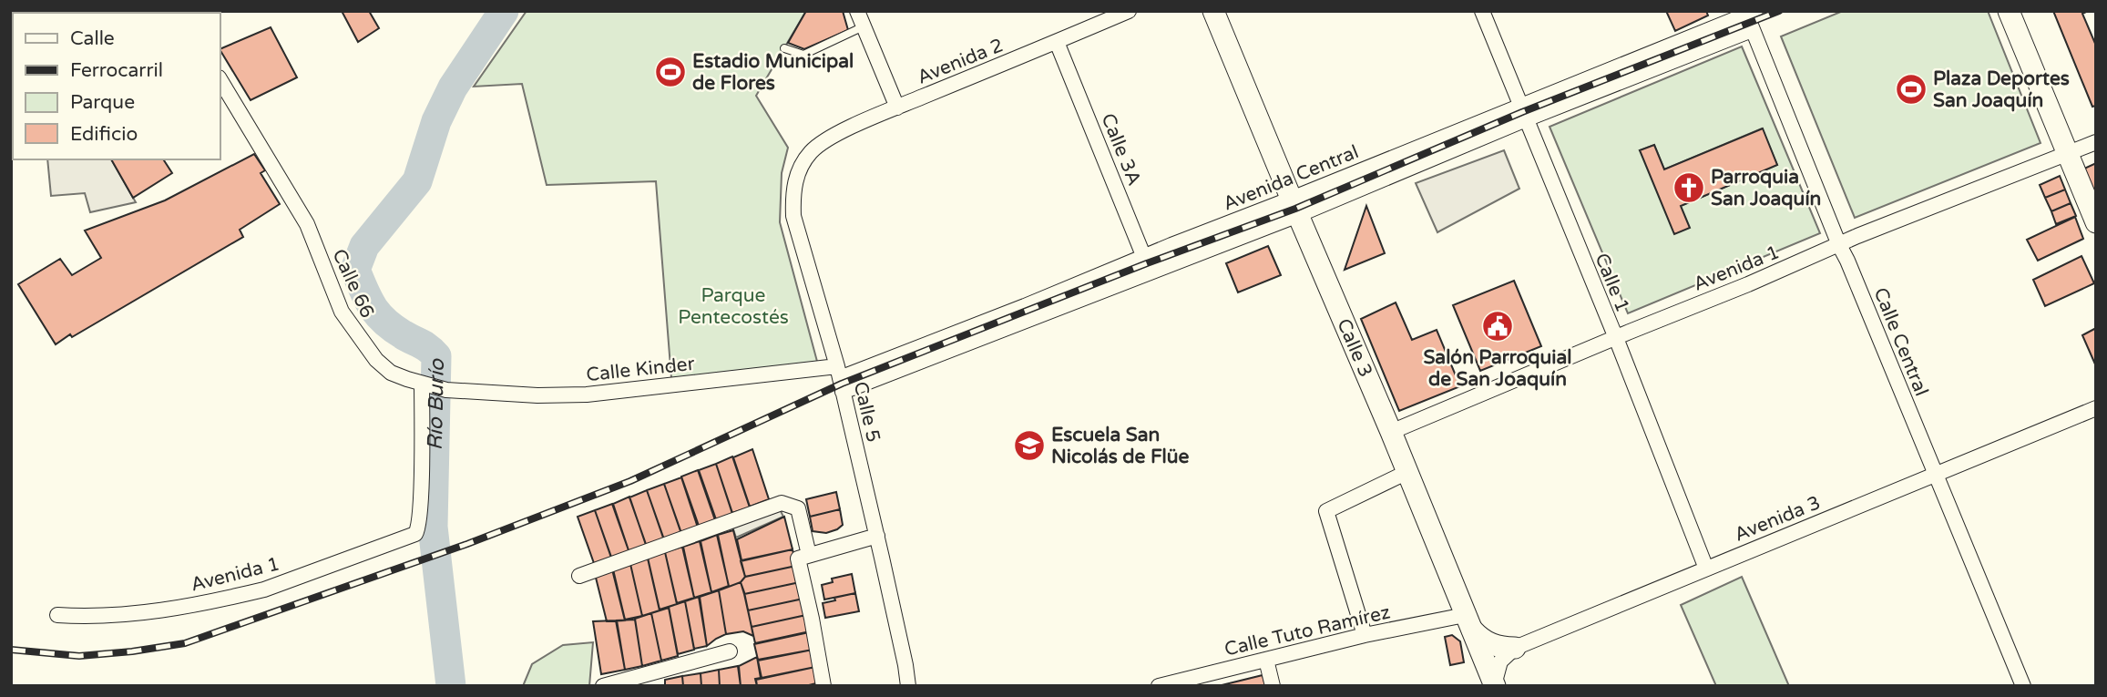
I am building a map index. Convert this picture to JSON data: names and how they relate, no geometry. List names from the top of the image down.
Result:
{
  "streets": {
    "main road": ["Calle 3"],
    "street": [
      "Avenida 2",
      "Calle 3A",
      "Avenida Central",
      "Avenida 1",
      "Calle 1",
      "Calle 66",
      "Calle Central",
      "Calle Kinder",
      "Calle 5",
      "Avenida 3",
      "Calle Tuto Ramírez"
    ]
  },
  "crossings": [
    ["Avenida 2", "Calle 3A"],
    ["Avenida 2", "Calle 5"],
    ["Calle 3A", "Avenida Central"],
    ["Avenida Central", "Calle 1"],
    ["Avenida Central", "Calle Central"],
    ["Avenida Central", "Calle 3"],
    ["Avenida Central", "Calle Kinder"],
    ["Avenida Central", "Calle 5"],
    ["Avenida 1", "Calle 1"],
    ["Avenida 1", "Calle 66"],
    ["Avenida 1", "Calle Central"],
    ["Avenida 1", "Calle 3"],
    ["Calle 1", "Avenida 3"],
    ["Calle 66", "Calle Kinder"],
    ["Calle Central", "Avenida 3"],
    ["Calle 3", "Calle Tuto Ramírez"],
    ["Calle Kinder", "Calle 5"]
  ],
  "water": ["Río Burío"],
  "parks": ["Parque Pentecostés"],
  "places": {
    "sports": ["Estadio Municipal de Flores", "Plaza Deportes San Joaquín"],
    "church": ["Parroquia San Joaquín"],
    "public building": ["Salón Parroquial de San Joaquín"],
    "school or university": ["Escuela San Nicolás de Flüe"]
  },
  "legend": [
    "Calle",
    "Ferrocarril",
    "Parque",
    "Edificio"
  ]
}
